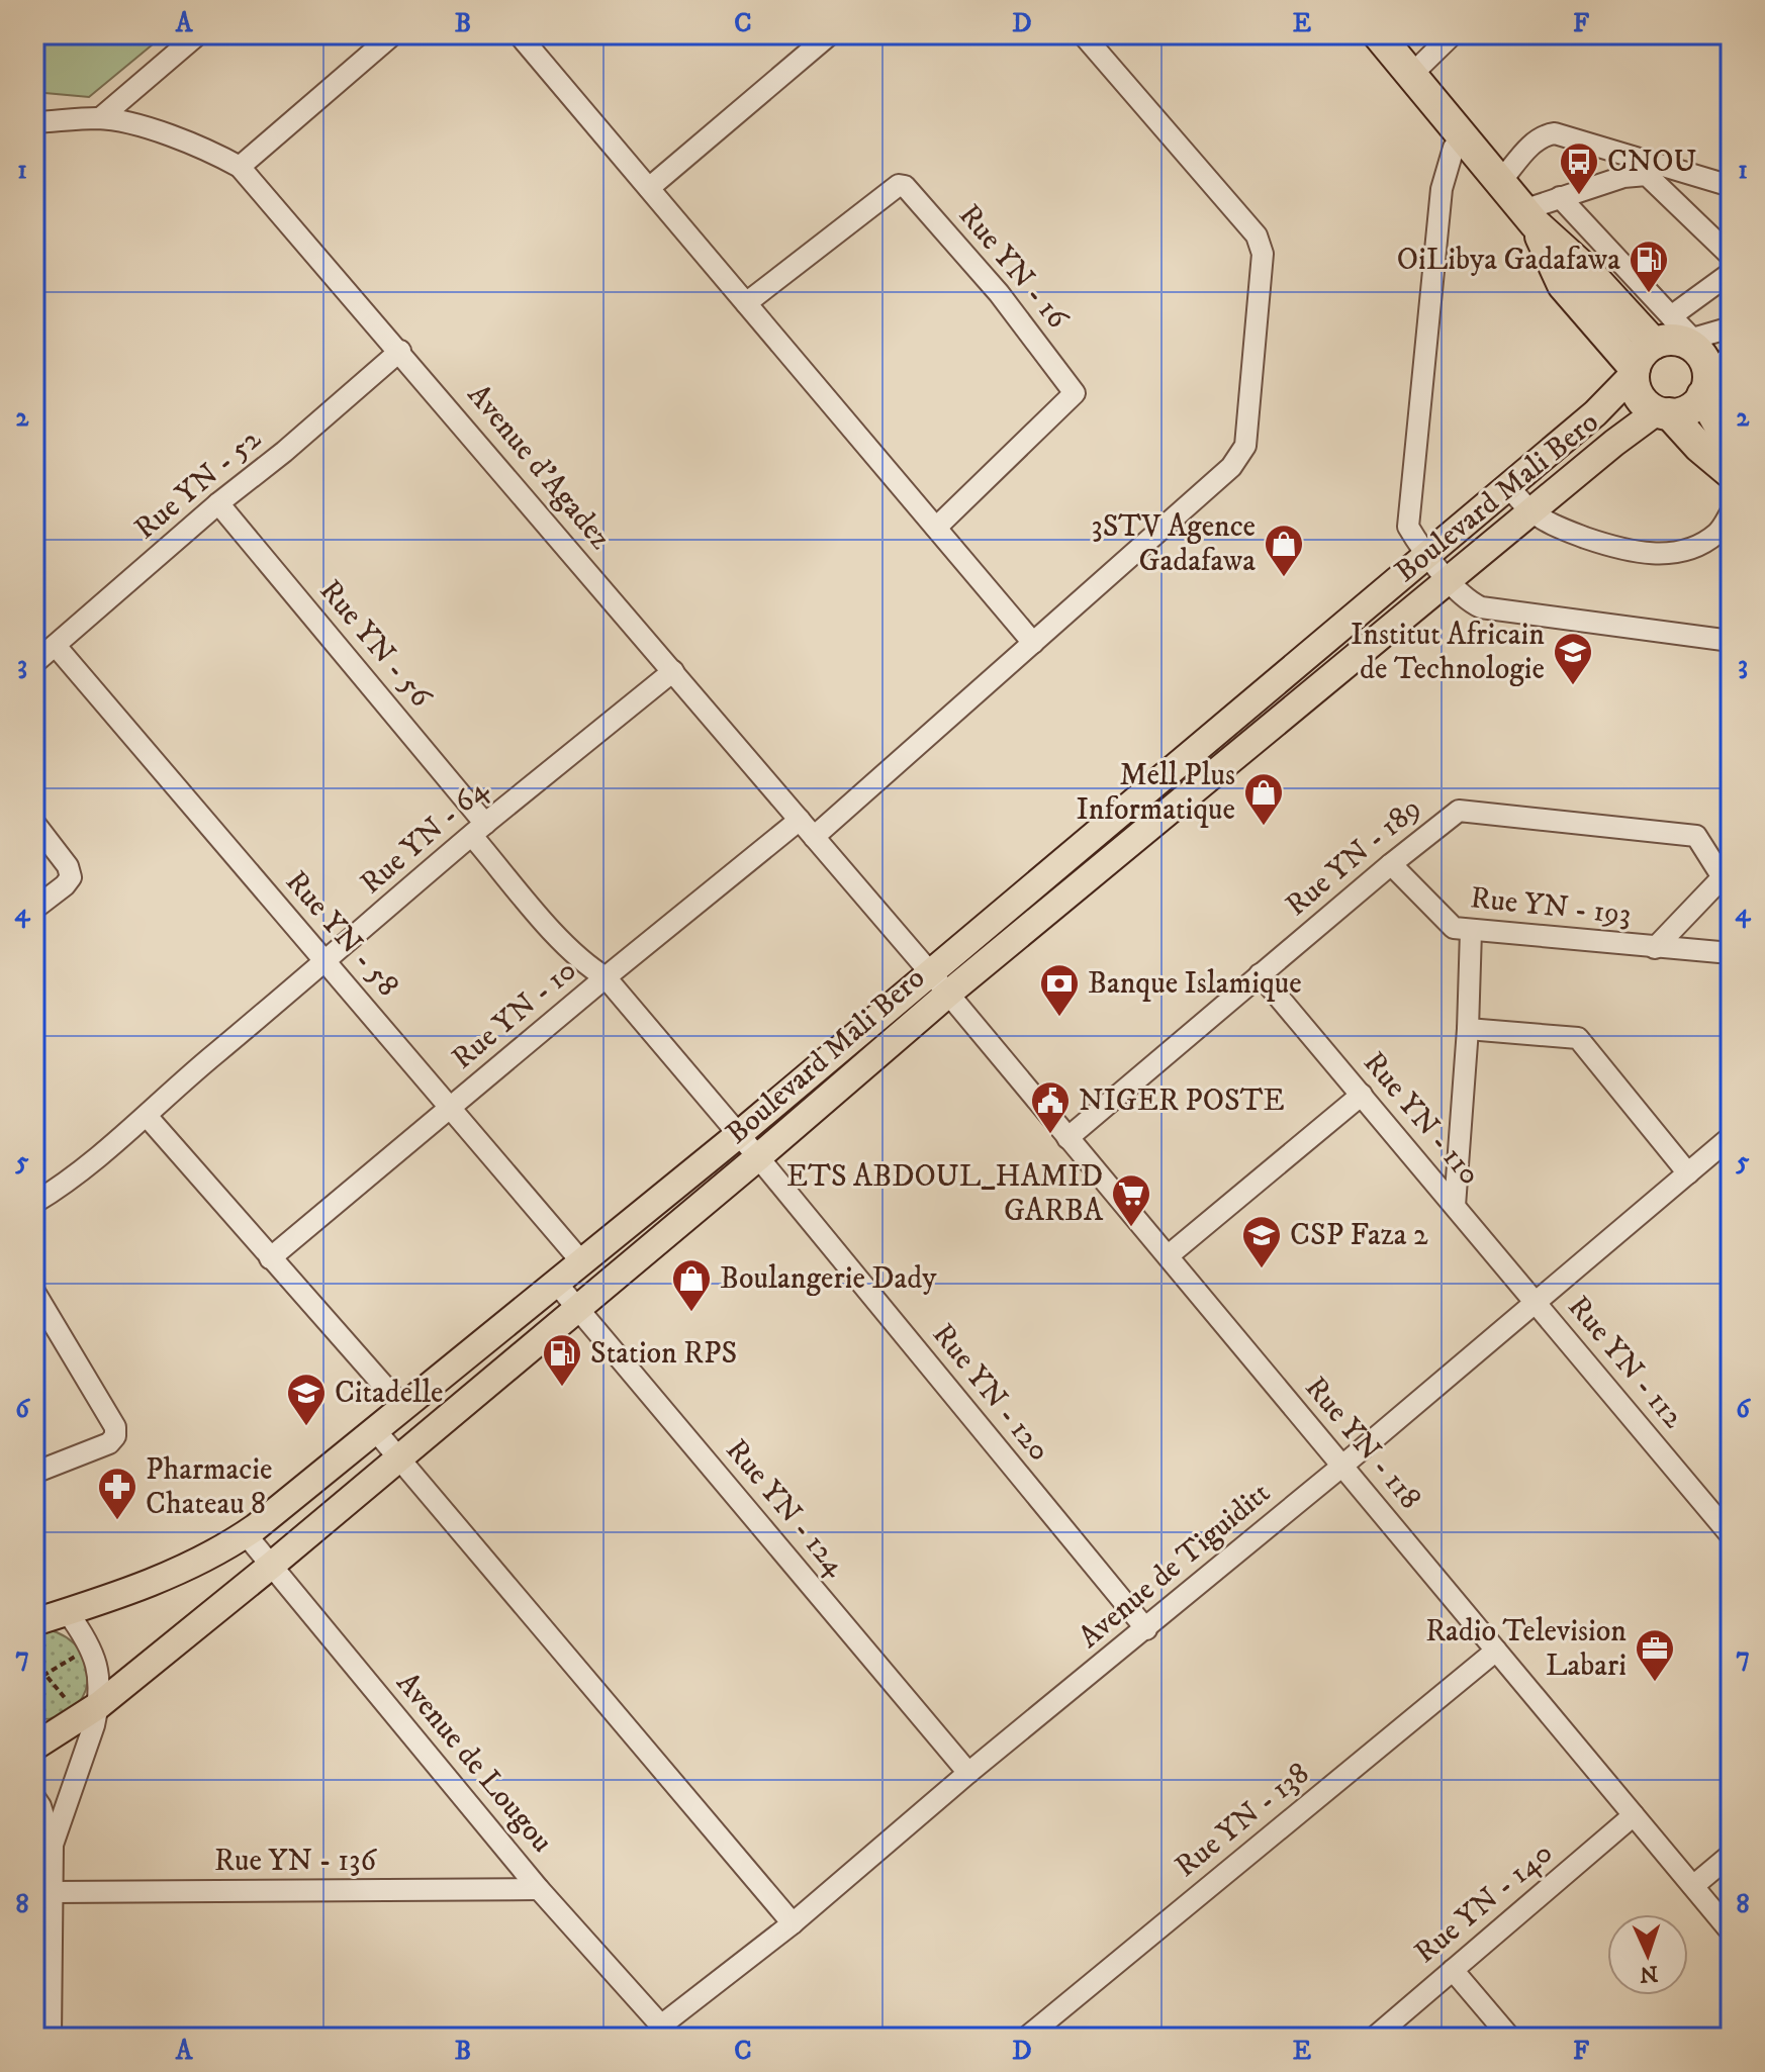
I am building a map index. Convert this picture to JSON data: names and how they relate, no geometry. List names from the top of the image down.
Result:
{
  "streets": {
    "main road": ["Boulevard Mali Bero"],
    "street": [
      "Rue YN - 16",
      "Avenue d'Agadez",
      "Rue YN - 52",
      "Rue YN - 56",
      "Rue YN - 64",
      "Rue YN - 189",
      "Rue YN - 193",
      "Rue YN - 58",
      "Rue YN - 10",
      "Rue YN - 110",
      "Rue YN - 112",
      "Rue YN - 120",
      "Rue YN - 118",
      "Rue YN - 124",
      "Avenue de Tiguiditt",
      "Avenue de Lougou",
      "Rue YN - 138",
      "Rue YN - 136",
      "Rue YN - 140"
    ]
  },
  "crossings": [
    ["Avenue d'Agadez", "Rue YN - 52"],
    ["Avenue d'Agadez", "Boulevard Mali Bero"],
    ["Avenue d'Agadez", "Rue YN - 64"],
    ["Avenue d'Agadez", "Rue YN - 10"],
    ["Avenue d'Agadez", "Rue YN - 118"],
    ["Rue YN - 52", "Rue YN - 56"],
    ["Rue YN - 52", "Rue YN - 58"],
    ["Boulevard Mali Bero", "Rue YN - 56"],
    ["Boulevard Mali Bero", "Rue YN - 58"],
    ["Boulevard Mali Bero", "Rue YN - 120"],
    ["Boulevard Mali Bero", "Rue YN - 118"],
    ["Boulevard Mali Bero", "Rue YN - 124"],
    ["Boulevard Mali Bero", "Avenue de Lougou"],
    ["Rue YN - 56", "Rue YN - 64"],
    ["Rue YN - 56", "Rue YN - 10"],
    ["Rue YN - 56", "Rue YN - 120"],
    ["Rue YN - 64", "Rue YN - 58"],
    ["Rue YN - 189", "Rue YN - 193"],
    ["Rue YN - 189", "Rue YN - 110"],
    ["Rue YN - 189", "Rue YN - 118"],
    ["Rue YN - 58", "Rue YN - 10"],
    ["Rue YN - 110", "Rue YN - 112"],
    ["Rue YN - 110", "Avenue de Tiguiditt"],
    ["Rue YN - 112", "Avenue de Tiguiditt"],
    ["Rue YN - 120", "Avenue de Tiguiditt"],
    ["Rue YN - 118", "Avenue de Tiguiditt"],
    ["Rue YN - 118", "Rue YN - 138"],
    ["Rue YN - 118", "Rue YN - 140"],
    ["Rue YN - 124", "Avenue de Tiguiditt"],
    ["Avenue de Tiguiditt", "Avenue de Lougou"],
    ["Avenue de Lougou", "Rue YN - 136"]
  ],
  "places": {
    "bus stop": ["CNOU"],
    "fuel station": ["OiLibya Gadafawa", "Station RPS"],
    "shop": ["3STV Agence Gadafawa", "Mell Plus Informatique", "Boulangerie Dady"],
    "school or university": ["Institut Africain de Technologie", "CSP Faza 2", "Citadelle"],
    "bank": ["Banque Islamique"],
    "public building": ["NIGER POSTE"],
    "supermarket": ["ETS ABDOUL_HAMID GARBA"],
    "pharmacy": ["Pharmacie Chateau 8"],
    "office": ["Radio Television Labari"]
  },
  "north": "bottom",
  "grid": {
    "columns": [
      "A",
      "B",
      "C",
      "D",
      "E",
      "F"
    ],
    "rows": [
      "1",
      "2",
      "3",
      "4",
      "5",
      "6",
      "7",
      "8"
    ]
  }
}
